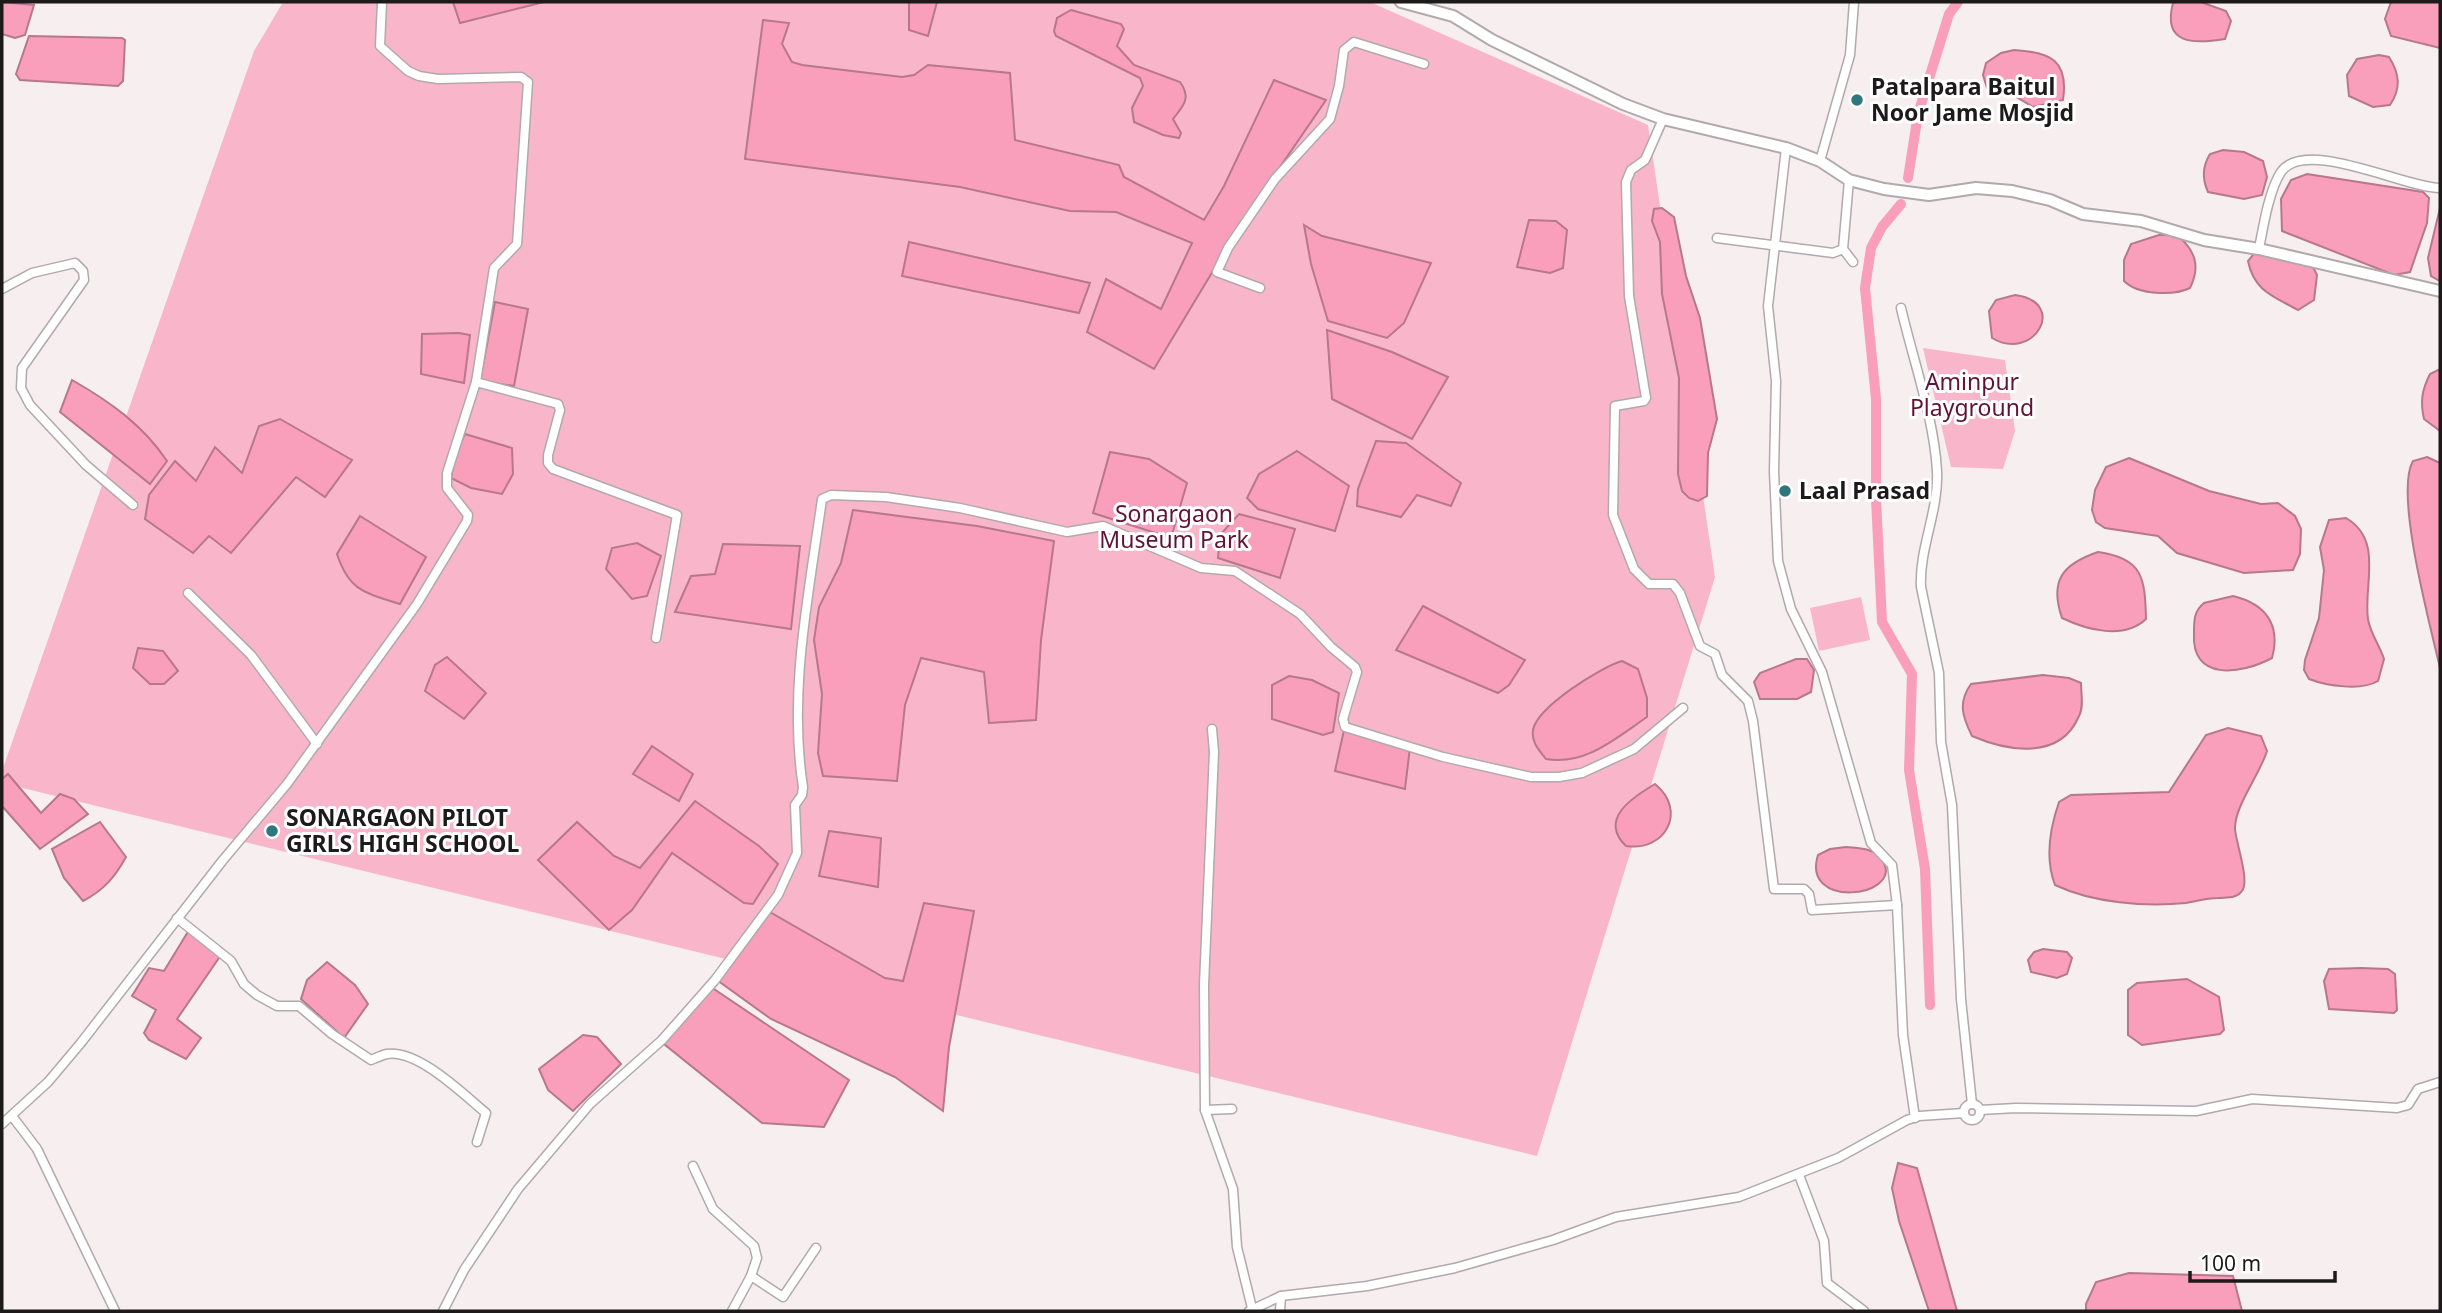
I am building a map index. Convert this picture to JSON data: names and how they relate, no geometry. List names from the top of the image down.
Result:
{
  "parks": ["Aminpur Playground", "Sonargaon Museum Park"],
  "places": ["Patalpara Baitul Noor Jame Mosjid", "Laal Prasad", "SONARGAON PILOT GIRLS HIGH SCHOOL"],
  "scale_bar": "100 m"
}
